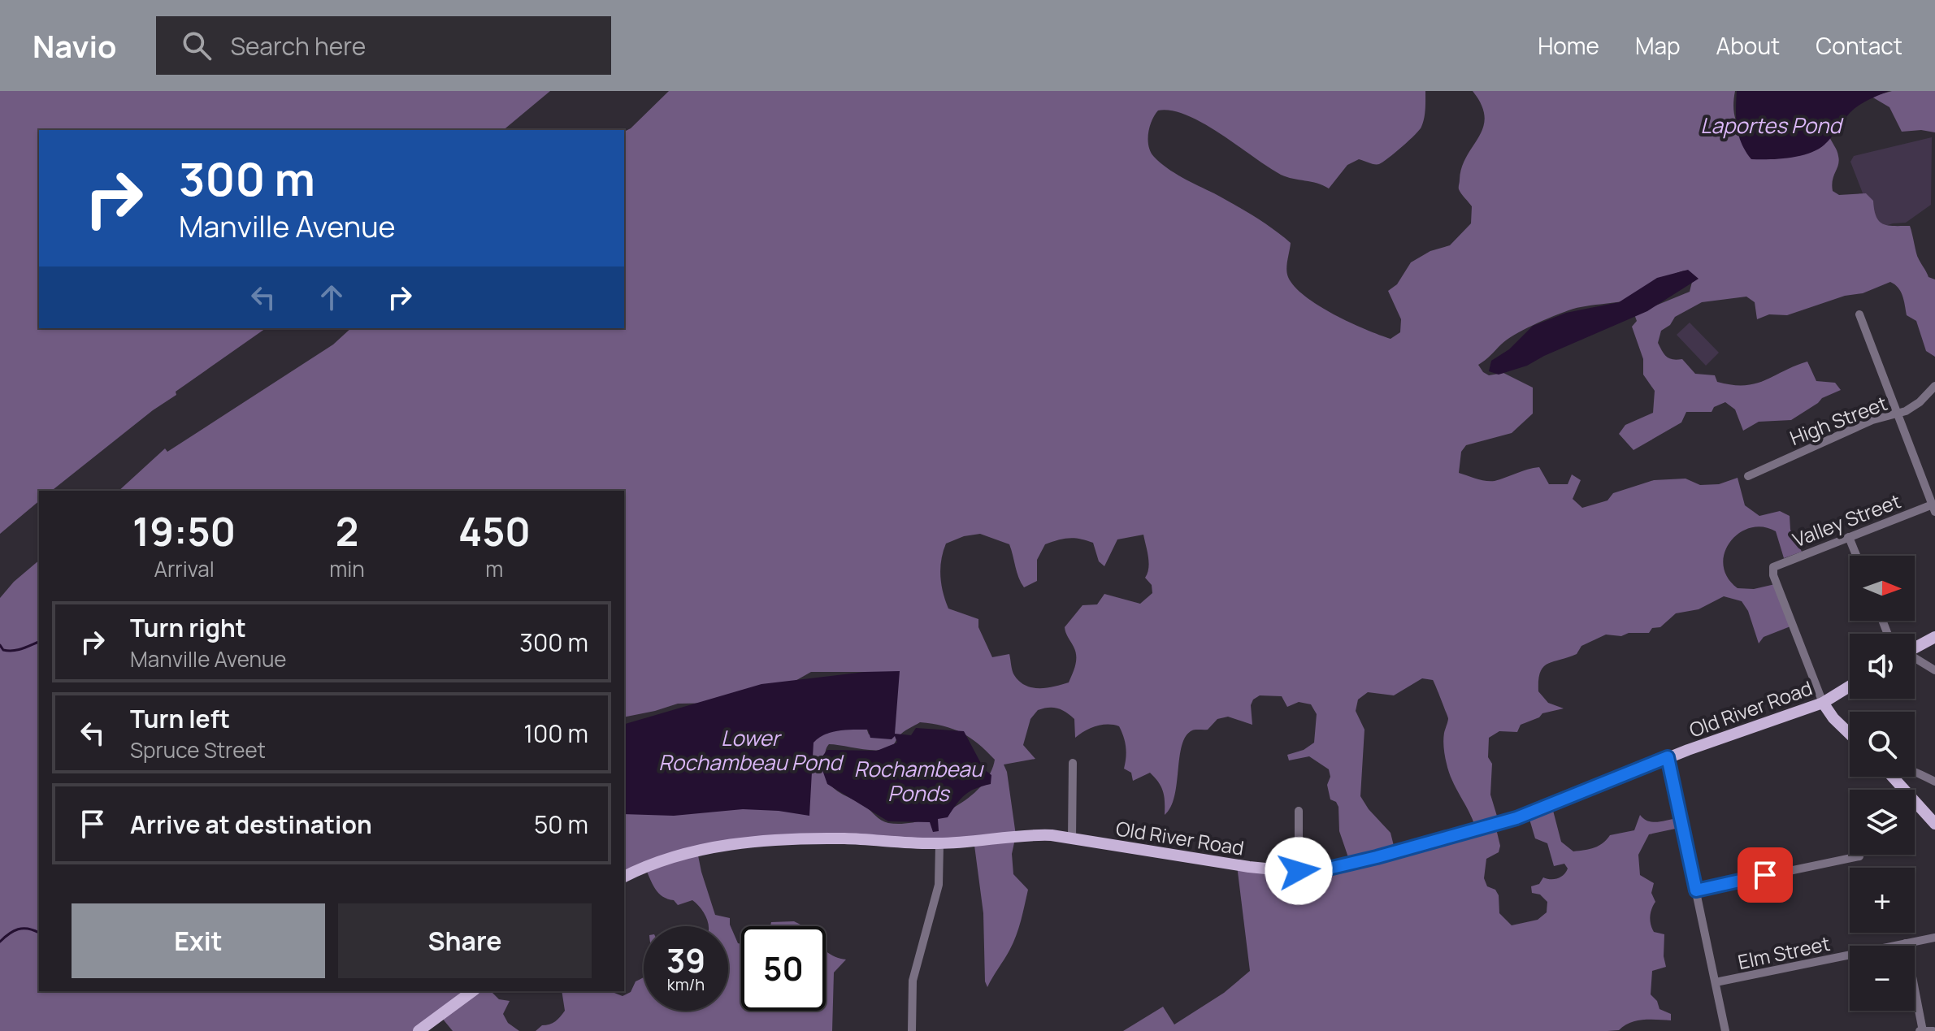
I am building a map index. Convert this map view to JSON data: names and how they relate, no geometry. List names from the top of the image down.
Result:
{
  "streets": {
    "main road": ["Old River Road"],
    "street": ["High Street", "Valley Street", "Elm Street"]
  },
  "crossings": [
    ["Valley Street", "Old River Road"]
  ],
  "water": ["Laportes Pond", "Lower Rochambeau Pond", "Rochambeau Ponds"],
  "north": "right",
  "page": {
    "header": "Navio",
    "search": "Search here",
    "nav": [
      "Home",
      "Map",
      "About",
      "Contact"
    ],
    "turn": ["300 m", "Manville Avenue"],
    "eta": [
      "19:50",
      "Arrival",
      "2",
      "min",
      "450",
      "m"
    ],
    "map_buttons": ["+", "−"],
    "list": [
      {
        "name": "Turn right",
        "note": "Manville Avenue",
        "value": "300 m"
      },
      {
        "name": "Turn left",
        "note": "Spruce Street",
        "value": "100 m"
      },
      {
        "name": "Arrive at destination",
        "value": "50 m"
      }
    ],
    "buttons": ["Exit", "Share"],
    "speed": "39 km/h",
    "limit": "50"
  }
}
